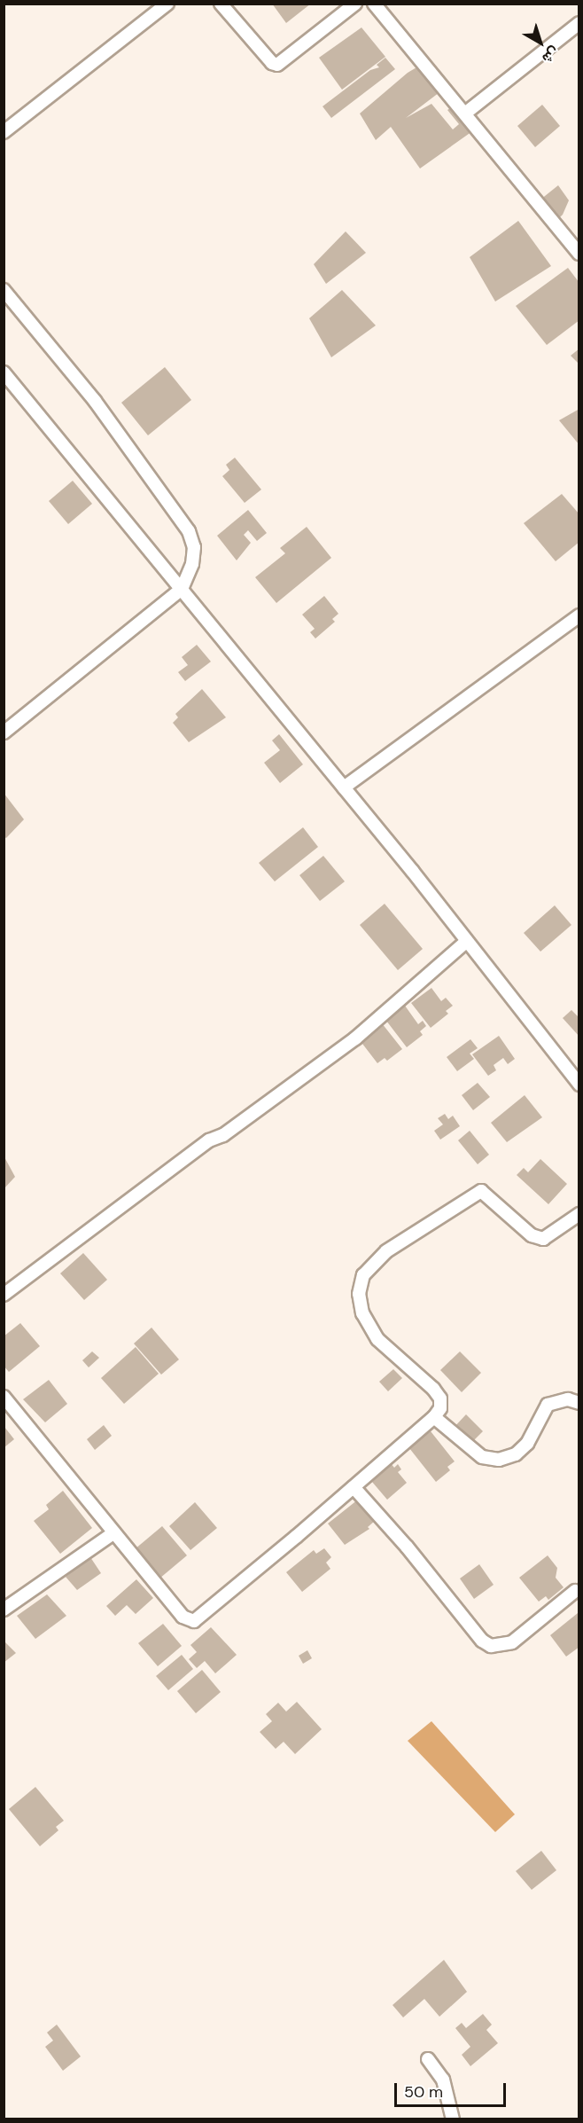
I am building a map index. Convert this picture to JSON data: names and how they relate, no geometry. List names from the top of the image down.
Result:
{
  "scale_bar": "50 m",
  "north": "bottom right"
}
